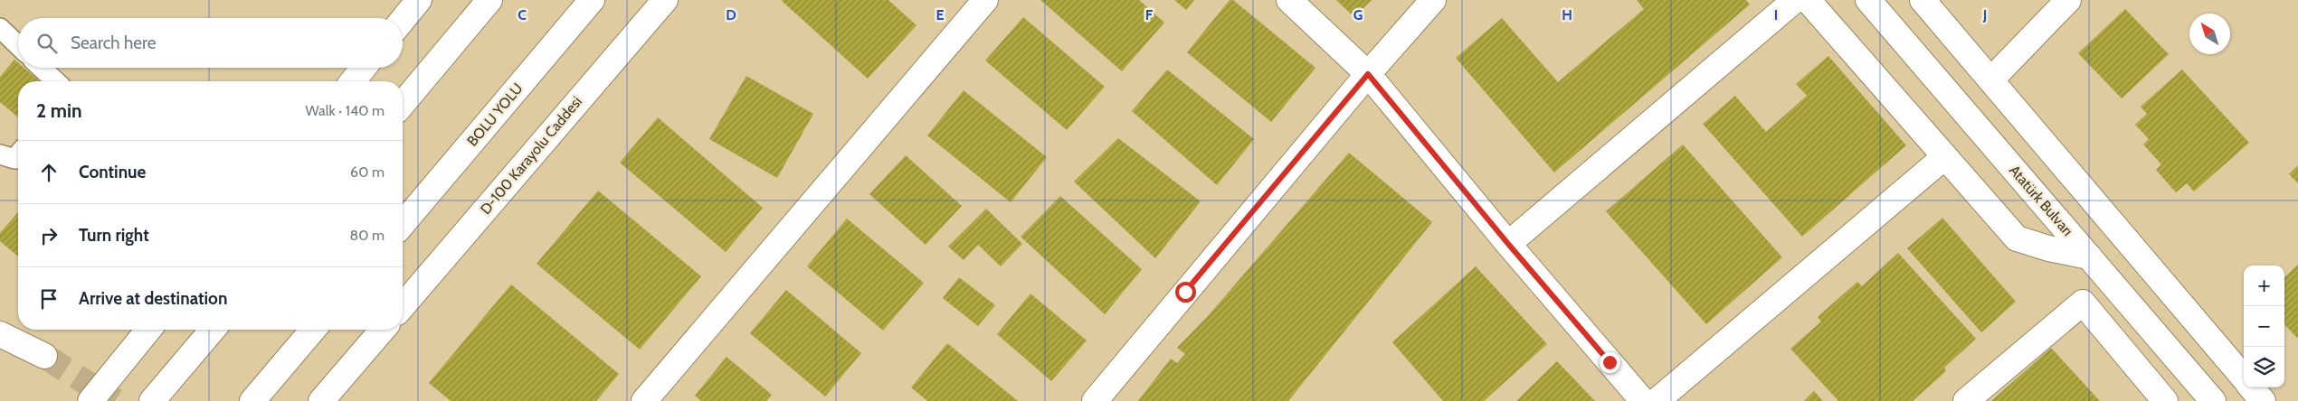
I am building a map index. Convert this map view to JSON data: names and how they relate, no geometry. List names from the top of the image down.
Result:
{
  "streets": {
    "main road": ["BOLU YOLU", "D-100 Karayolu Caddesi", "Atatürk Bulvarı"]
  },
  "north": "top left",
  "page": {
    "search": "Search here",
    "heading": ["2 min", "Walk · 140 m"],
    "list": [
      ["Continue", "60 m"],
      ["Turn right", "80 m"],
      "Arrive at destination"
    ],
    "map_buttons": ["+", "−"]
  },
  "grid": {
    "columns": [
      "C",
      "D",
      "E",
      "F",
      "G",
      "H",
      "I",
      "J"
    ]
  }
}
